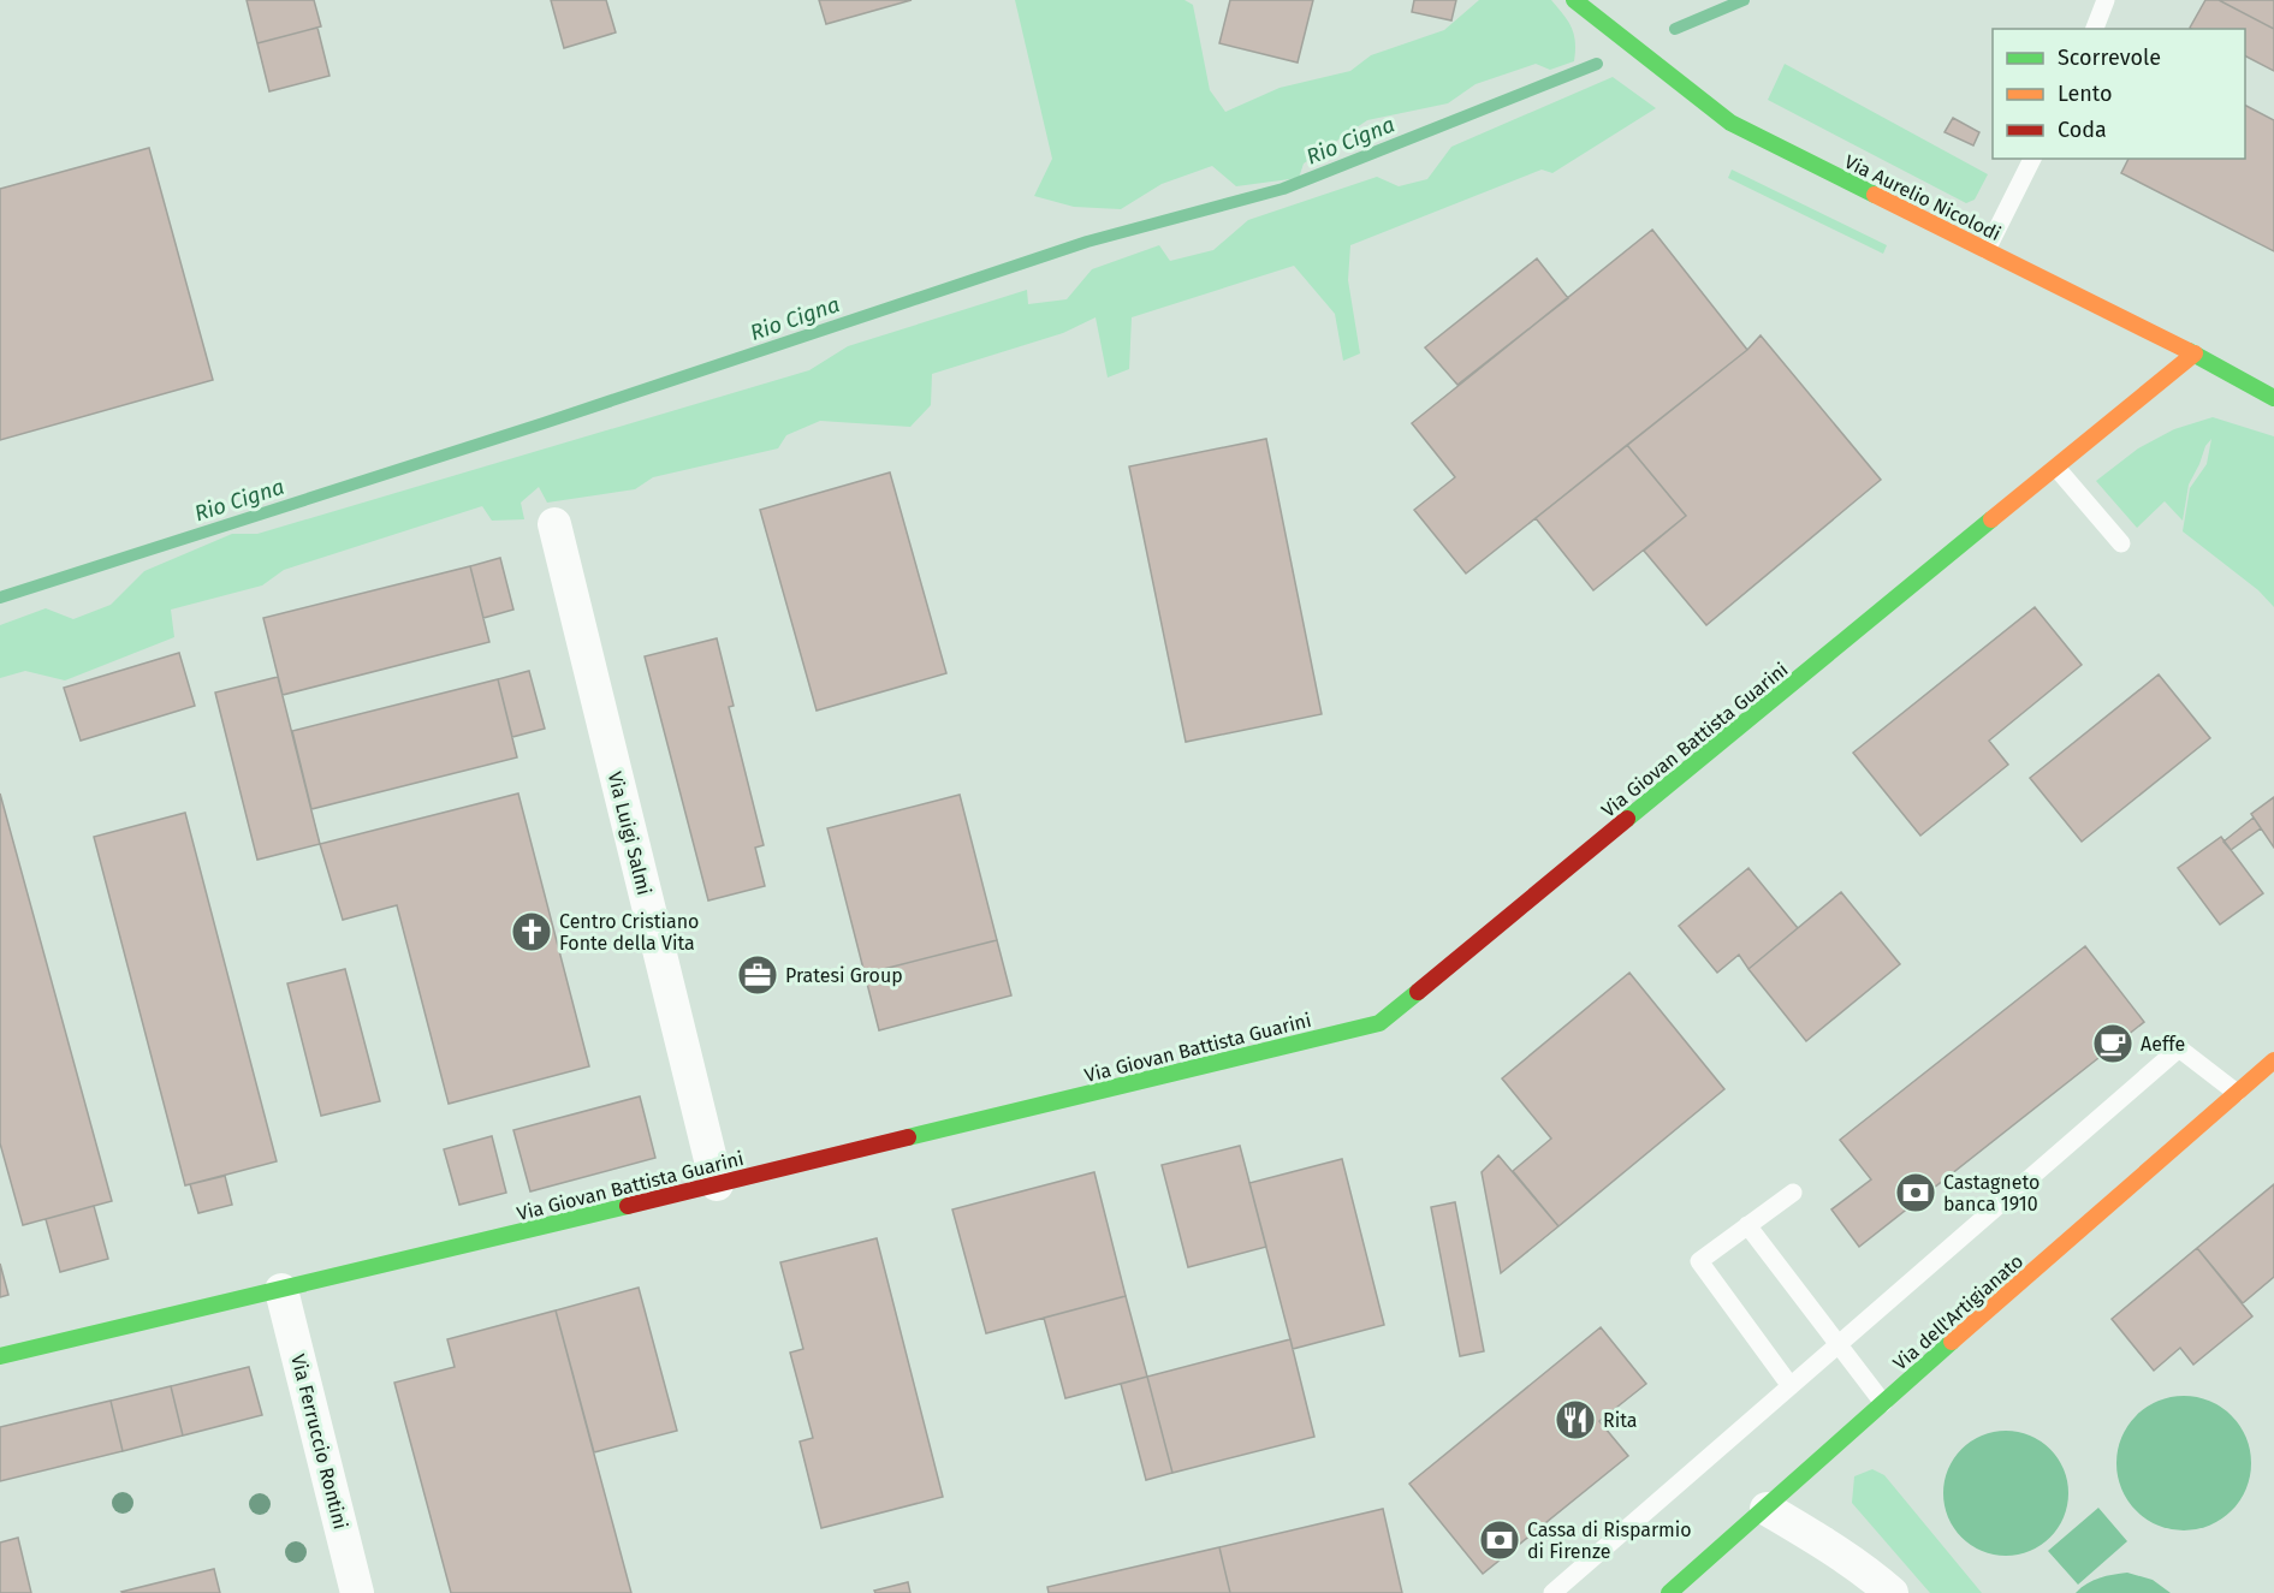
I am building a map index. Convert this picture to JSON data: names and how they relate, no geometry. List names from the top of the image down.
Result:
{
  "streets": {
    "street": [
      "Via Aurelio Nicolodi",
      "Via Giovan Battista Guarini",
      "Via Luigi Salmi",
      "Via dell'Artigianato",
      "Via Ferruccio Rontini"
    ]
  },
  "crossings": [
    ["Via Aurelio Nicolodi", "Via Giovan Battista Guarini"],
    ["Via Giovan Battista Guarini", "Via Luigi Salmi"],
    ["Via Giovan Battista Guarini", "Via Ferruccio Rontini"]
  ],
  "water": ["Rio Cigna"],
  "places": {
    "church": ["Centro Cristiano Fonte della Vita"],
    "office": ["Pratesi Group"],
    "cafe": ["Aeffe"],
    "bank": ["Castagneto banca 1910", "Cassa di Risparmio di Firenze"],
    "restaurant": ["Rita"]
  },
  "legend": ["Scorrevole", "Lento", "Coda"]
}
